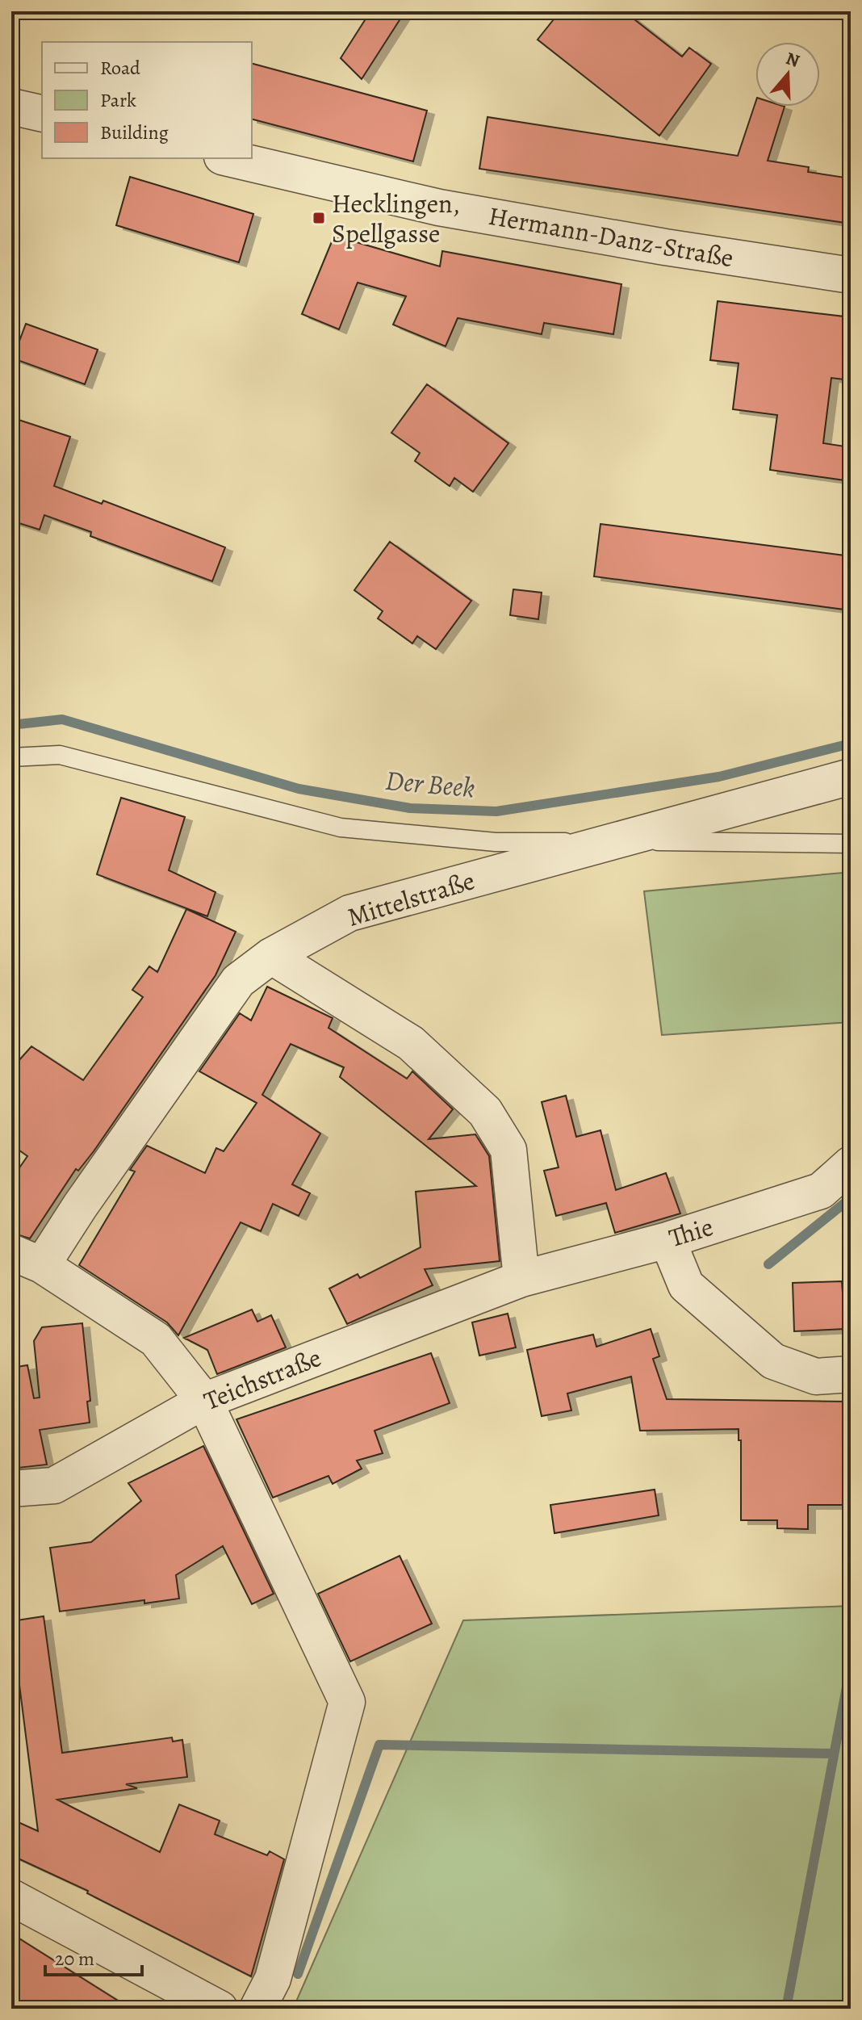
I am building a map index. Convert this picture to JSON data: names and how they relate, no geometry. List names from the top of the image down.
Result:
{
  "streets": {
    "street": [
      "Hermann-Danz-Straße",
      "Mittelstraße",
      "Thie",
      "Teichstraße"
    ]
  },
  "crossings": [
    ["Thie", "Teichstraße"]
  ],
  "water": ["Der Beek"],
  "places": {
    "transit": ["Hecklingen, Spellgasse"]
  },
  "legend": ["Road", "Park", "Building"],
  "scale_bar": "20 m",
  "north": "top"
}
